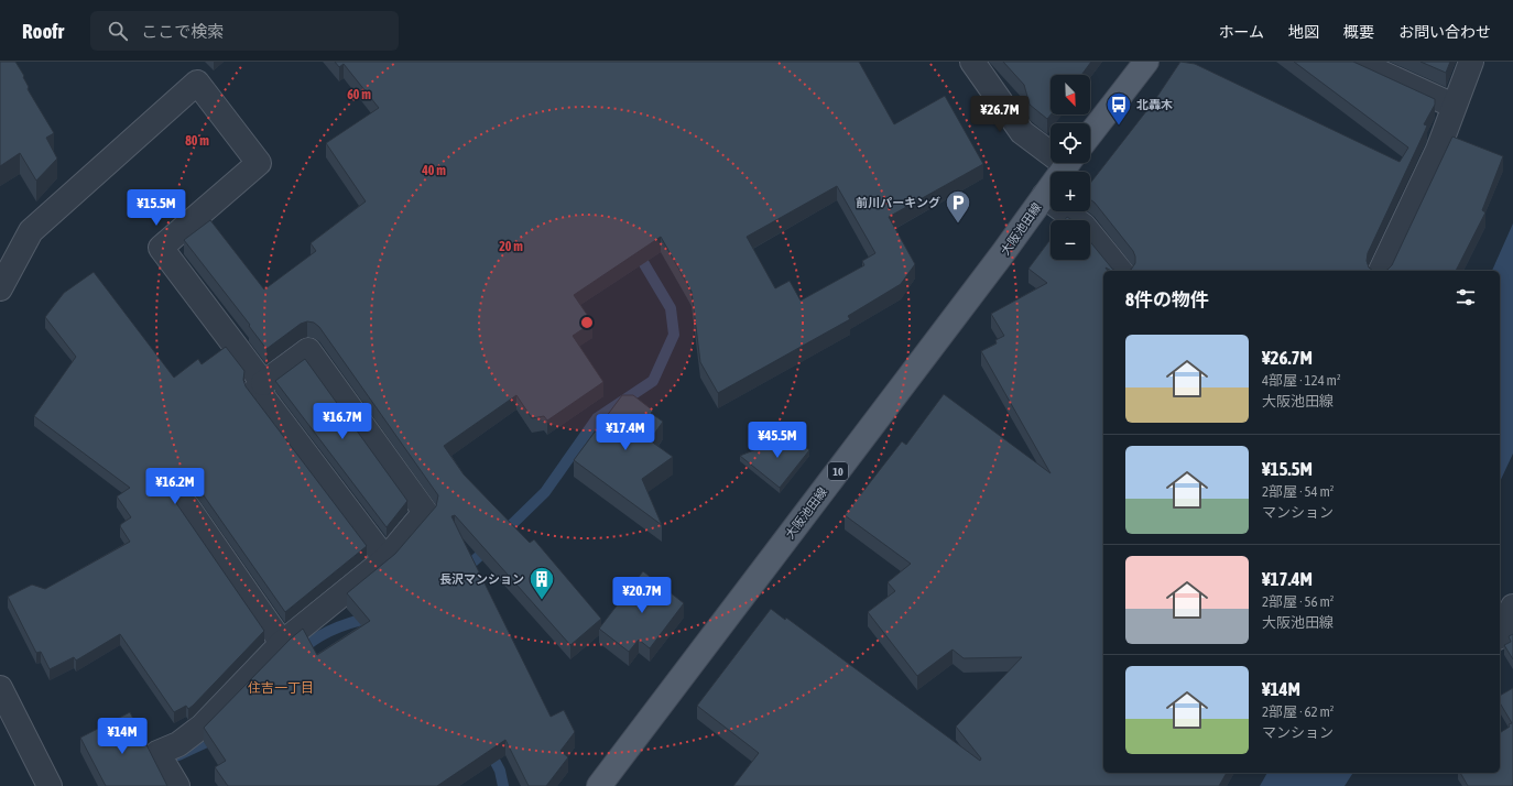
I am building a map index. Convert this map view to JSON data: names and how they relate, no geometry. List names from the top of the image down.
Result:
{
  "streets": {
    "main road": ["大阪池田線", "10"]
  },
  "districts": ["住吉一丁目"],
  "places": {
    "bus stop": ["北轟木"],
    "parking": ["前川パーキング"],
    "building": ["長沢マンション"]
  },
  "north": "bottom right",
  "page": {
    "header": "Roofr",
    "search": "ここで検索",
    "nav": [
      "ホーム",
      "地図",
      "概要",
      "お問い合わせ"
    ],
    "map_buttons": ["+", "−"],
    "price": [
      "¥26.7M",
      "¥15.5M",
      "¥16.7M",
      "¥17.4M",
      "¥45.5M",
      "¥16.2M",
      "¥20.7M",
      "¥14M"
    ],
    "heading": "8件の物件",
    "list": [
      {
        "name": "¥26.7M",
        "note": "4部屋 · 124 m² · 大阪池田線"
      },
      {
        "name": "¥15.5M",
        "note": "2部屋 · 54 m² · マンション"
      },
      {
        "name": "¥17.4M",
        "note": "2部屋 · 56 m² · 大阪池田線"
      },
      {
        "name": "¥14M",
        "note": "2部屋 · 62 m² · マンション"
      }
    ]
  },
  "rings": [
    "60 m",
    "80 m",
    "40 m",
    "20 m"
  ]
}
